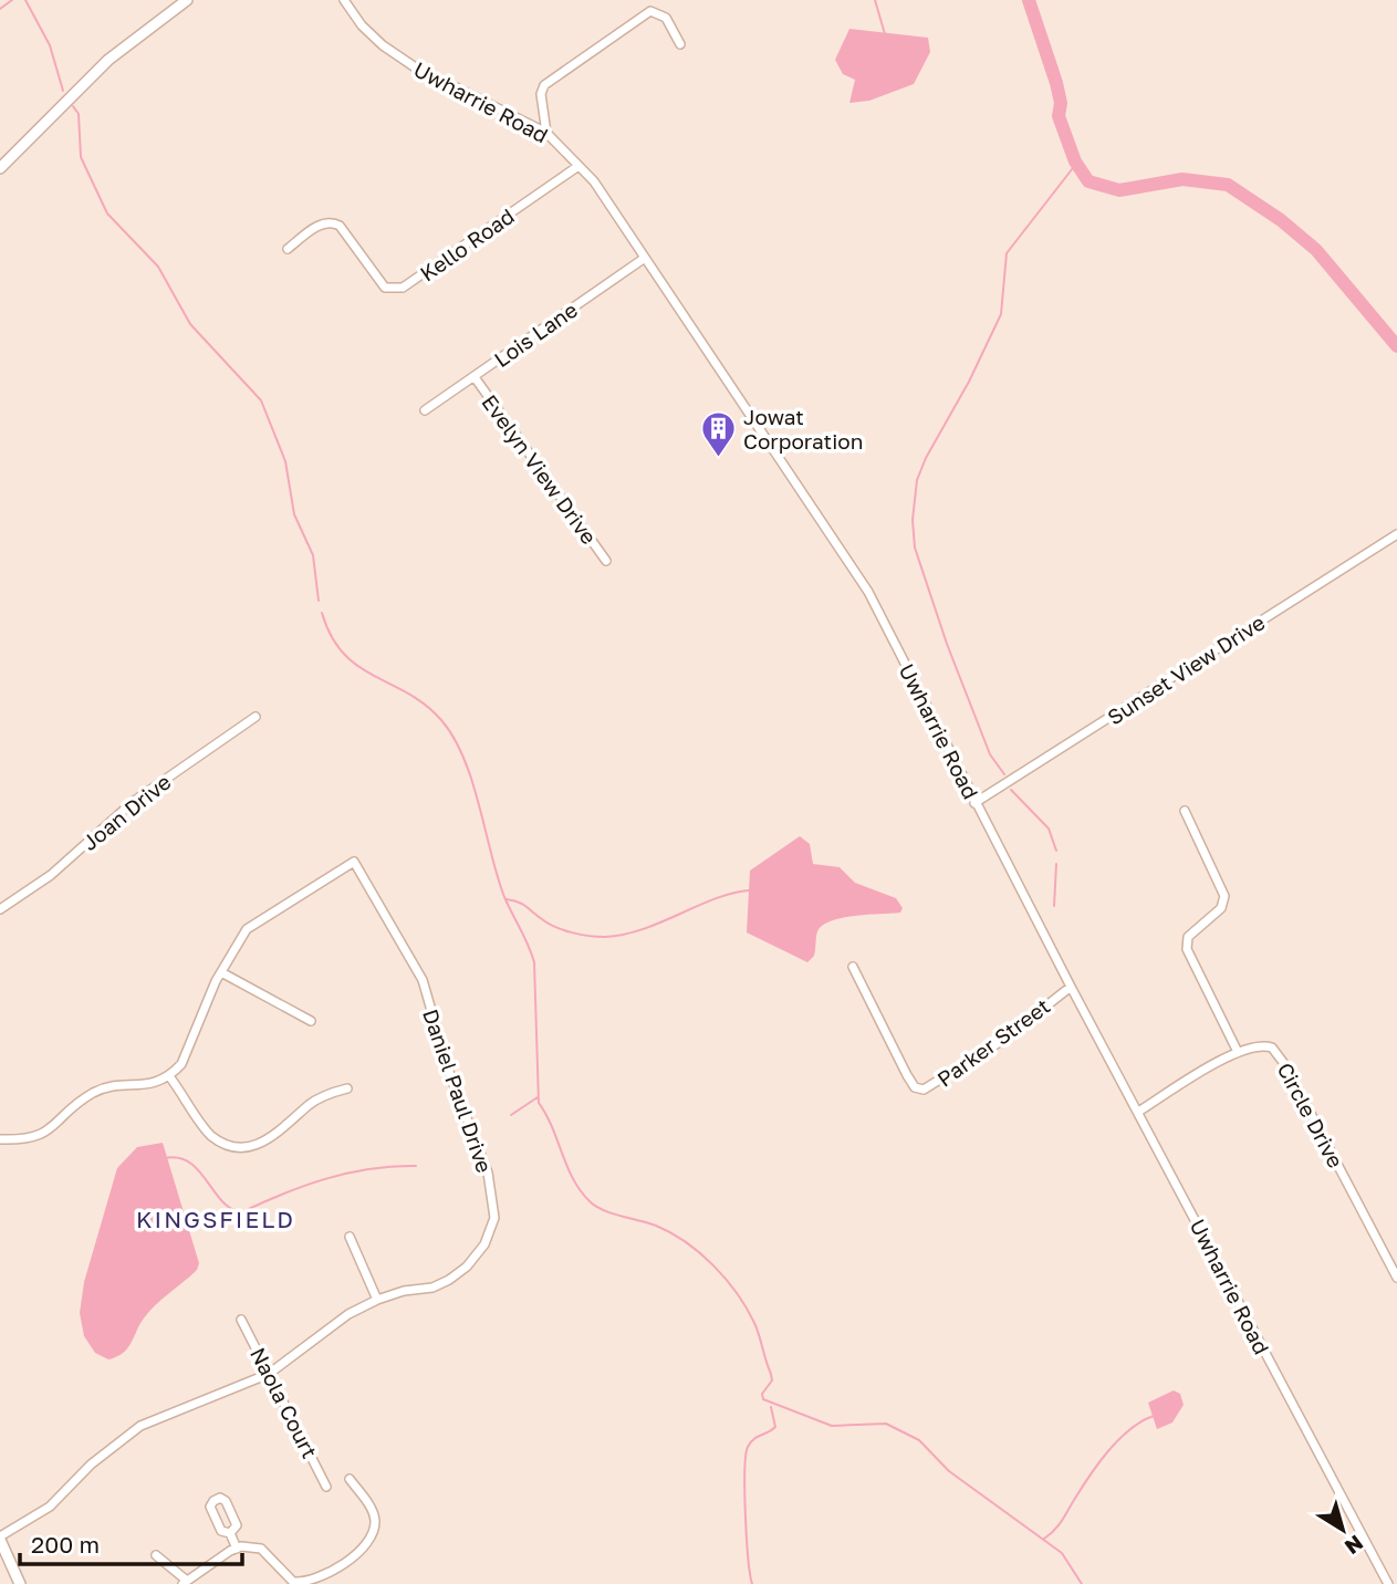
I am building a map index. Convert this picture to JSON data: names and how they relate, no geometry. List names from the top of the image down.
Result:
{
  "streets": {
    "street": [
      "Uwharrie Road",
      "Kello Road",
      "Lois Lane",
      "Evelyn View Drive",
      "Sunset View Drive",
      "Joan Drive",
      "Parker Street",
      "Daniel Paul Drive",
      "Circle Drive",
      "Naola Court"
    ]
  },
  "crossings": [
    ["Uwharrie Road", "Kello Road"],
    ["Uwharrie Road", "Lois Lane"],
    ["Uwharrie Road", "Sunset View Drive"],
    ["Uwharrie Road", "Parker Street"],
    ["Lois Lane", "Evelyn View Drive"],
    ["Daniel Paul Drive", "Naola Court"]
  ],
  "districts": ["KINGSFIELD"],
  "places": {
    "building": ["Jowat Corporation"]
  },
  "scale_bar": "200 m",
  "north": "bottom right"
}
